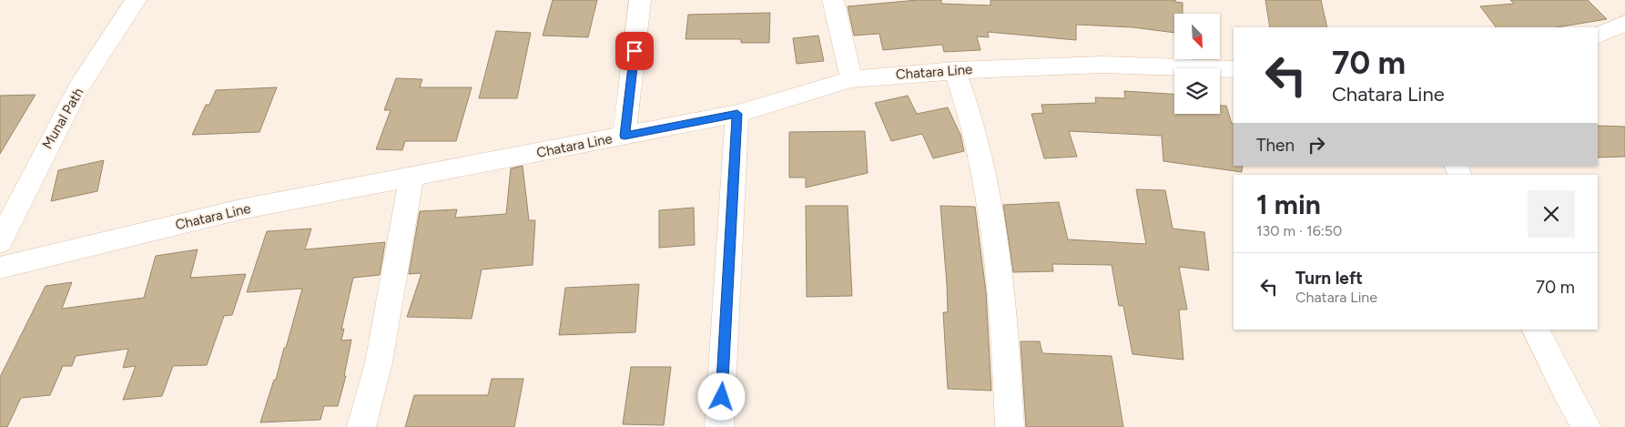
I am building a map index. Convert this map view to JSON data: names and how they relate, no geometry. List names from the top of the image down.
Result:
{
  "streets": {
    "street": ["Chatara Line", "Munal Path"]
  },
  "north": "bottom right",
  "page": {
    "turn": ["70 m", "Chatara Line"],
    "then": "Then",
    "heading": ["1 min", "130 m · 16:50"],
    "list": [
      {
        "name": "Turn left",
        "note": "Chatara Line",
        "value": "70 m"
      }
    ]
  }
}
